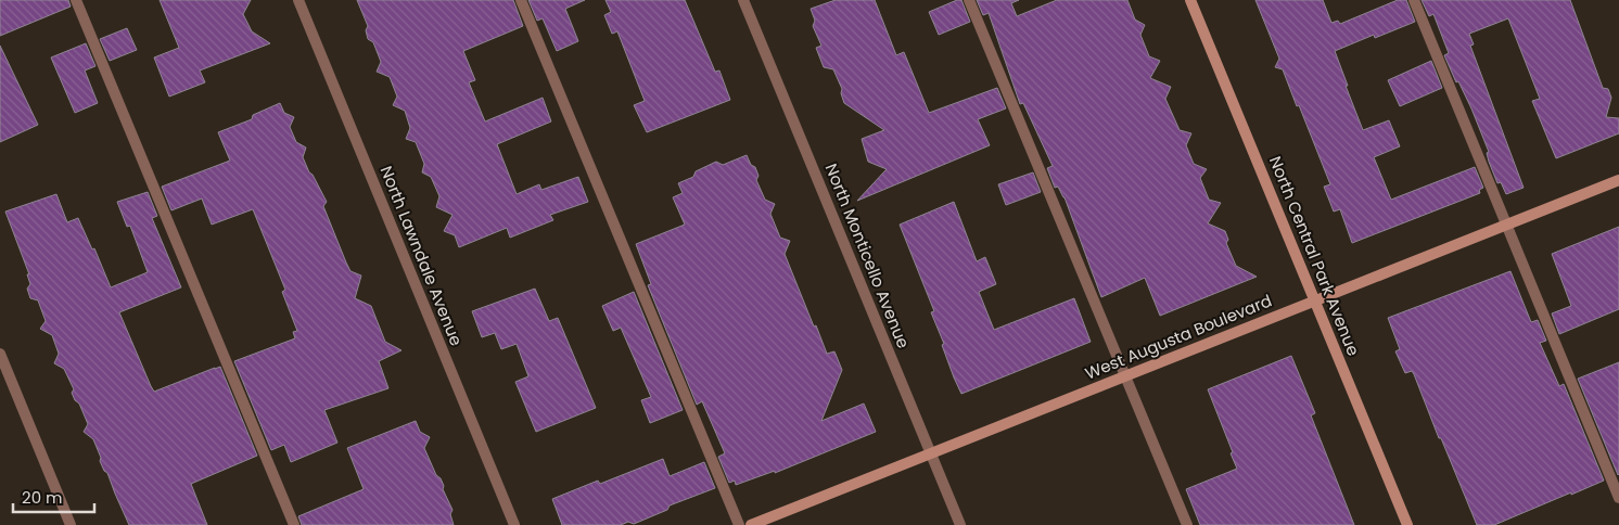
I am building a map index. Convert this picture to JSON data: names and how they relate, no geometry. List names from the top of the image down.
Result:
{
  "streets": {
    "street": [
      "North Lawndale Avenue",
      "North Monticello Avenue",
      "North Central Park Avenue",
      "West Augusta Boulevard"
    ]
  },
  "crossings": [
    ["North Monticello Avenue", "West Augusta Boulevard"],
    ["North Central Park Avenue", "West Augusta Boulevard"]
  ],
  "scale_bar": "20 m"
}
